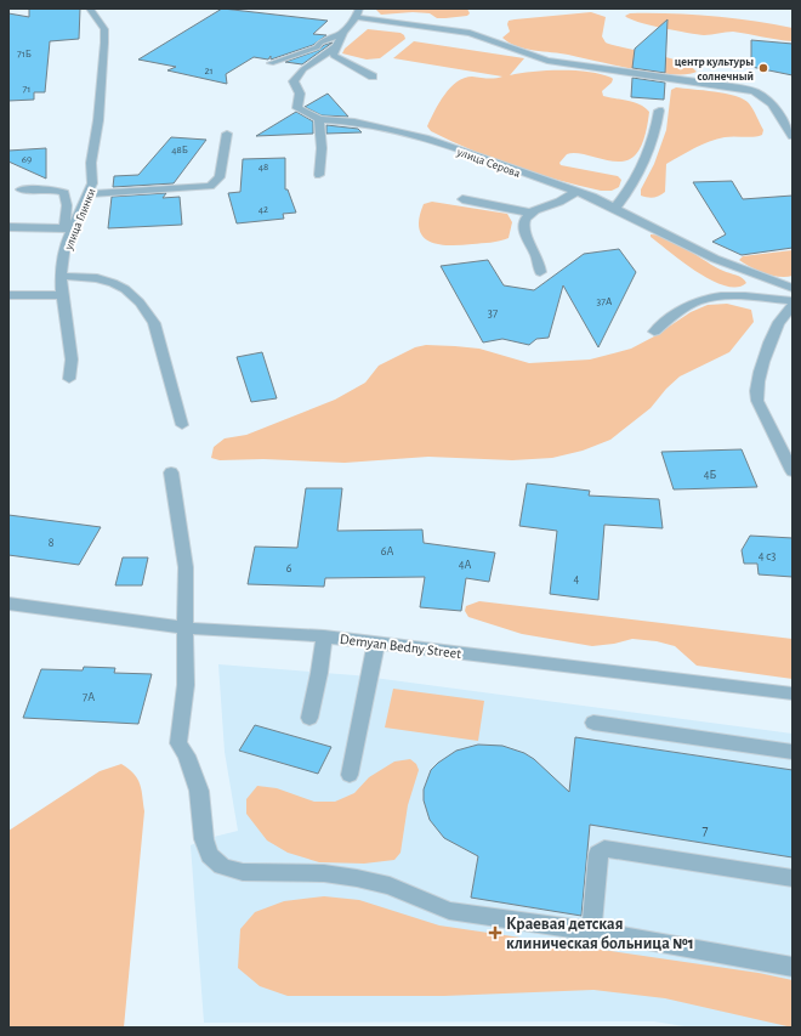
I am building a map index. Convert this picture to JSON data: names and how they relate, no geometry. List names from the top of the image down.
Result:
{
  "streets": {
    "street": ["улица Серова", "улица Глинки", "Demyan Bedny Street"]
  },
  "places": {
    "other": ["центр культуры солнечный"],
    "health": ["Краевая детская клиническая больница №1"]
  },
  "house_numbers": [
    "71Б",
    "21",
    "71",
    "48Б",
    "69",
    "48",
    "42",
    "37А",
    "37",
    "4Б",
    "8",
    "6А",
    "4 с3",
    "4А",
    "6",
    "4",
    "7А",
    "7"
  ]
}
